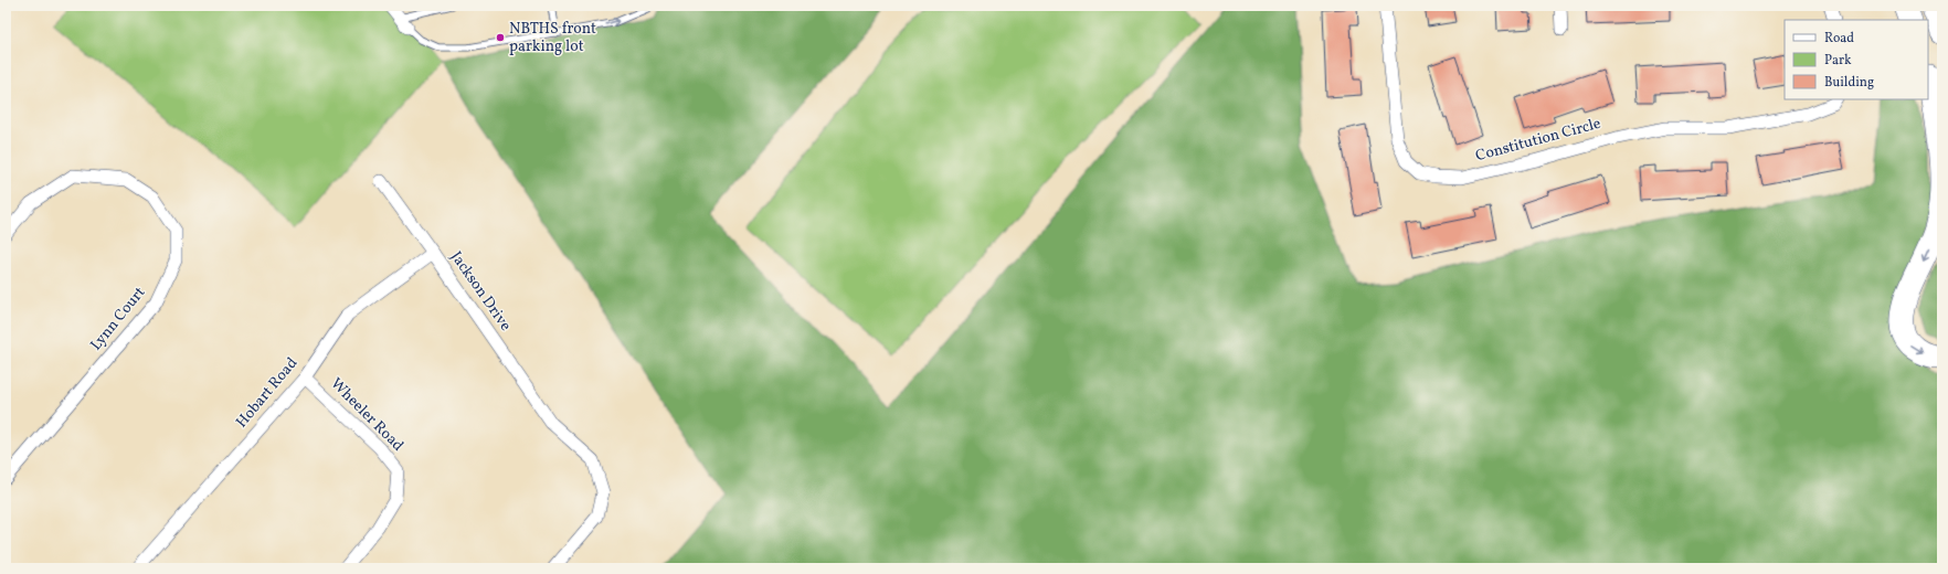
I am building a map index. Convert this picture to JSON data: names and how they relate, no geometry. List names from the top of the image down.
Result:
{
  "streets": {
    "street": [
      "Constitution Circle",
      "Jackson Drive",
      "Lynn Court",
      "Hobart Road",
      "Wheeler Road"
    ]
  },
  "crossings": [
    ["Jackson Drive", "Hobart Road"],
    ["Hobart Road", "Wheeler Road"]
  ],
  "places": ["NBTHS front parking lot"],
  "legend": ["Road", "Park", "Building"]
}
